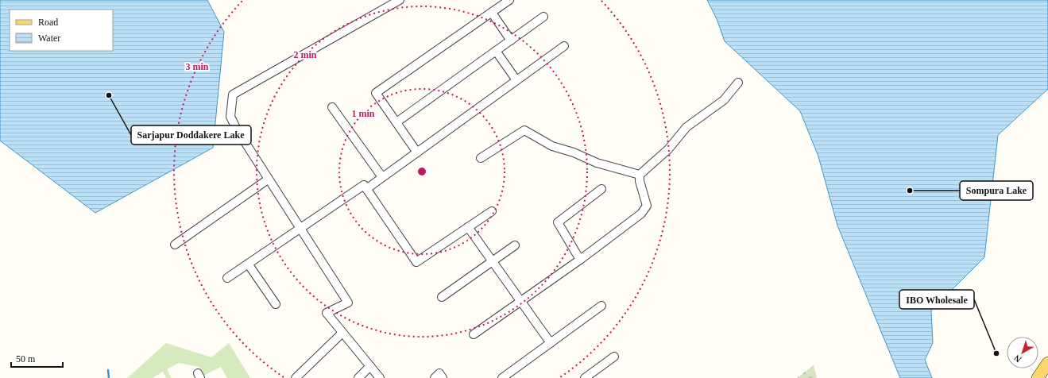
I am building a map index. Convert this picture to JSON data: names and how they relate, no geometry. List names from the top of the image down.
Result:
{
  "places": ["Sarjapur Doddakere Lake", "Sompura Lake", "IBO Wholesale"],
  "legend": ["Road", "Water"],
  "scale_bar": "50 m",
  "north": "bottom left",
  "rings": ["2 min", "3 min", "1 min"]
}
